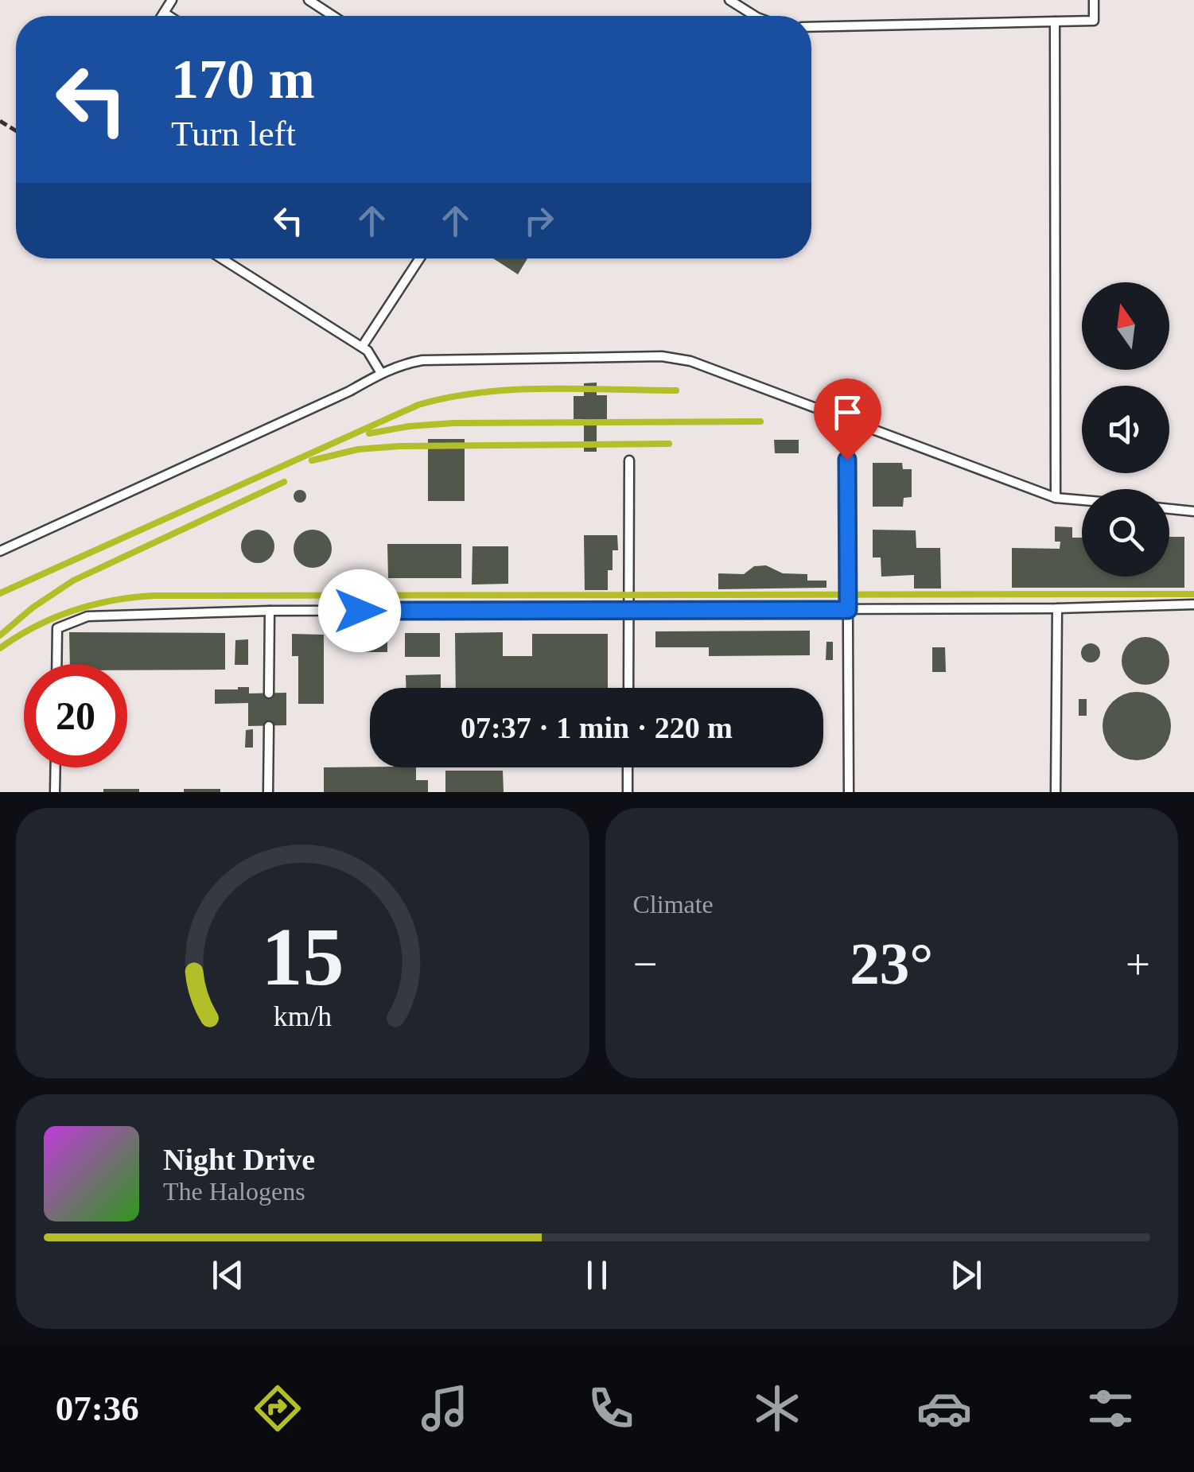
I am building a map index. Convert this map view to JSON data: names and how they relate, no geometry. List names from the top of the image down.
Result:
{
  "north": "top",
  "page": {
    "turn": ["170 m", "Turn left"],
    "limit": "20",
    "trip": "07:37 · 1 min · 220 m",
    "tile": "Climate",
    "heat": ["−", "23°", "+"],
    "song": ["Night Drive", "The Halogens"],
    "tabs": "07:36",
    "gauge": ["15", "km/h"]
  }
}
